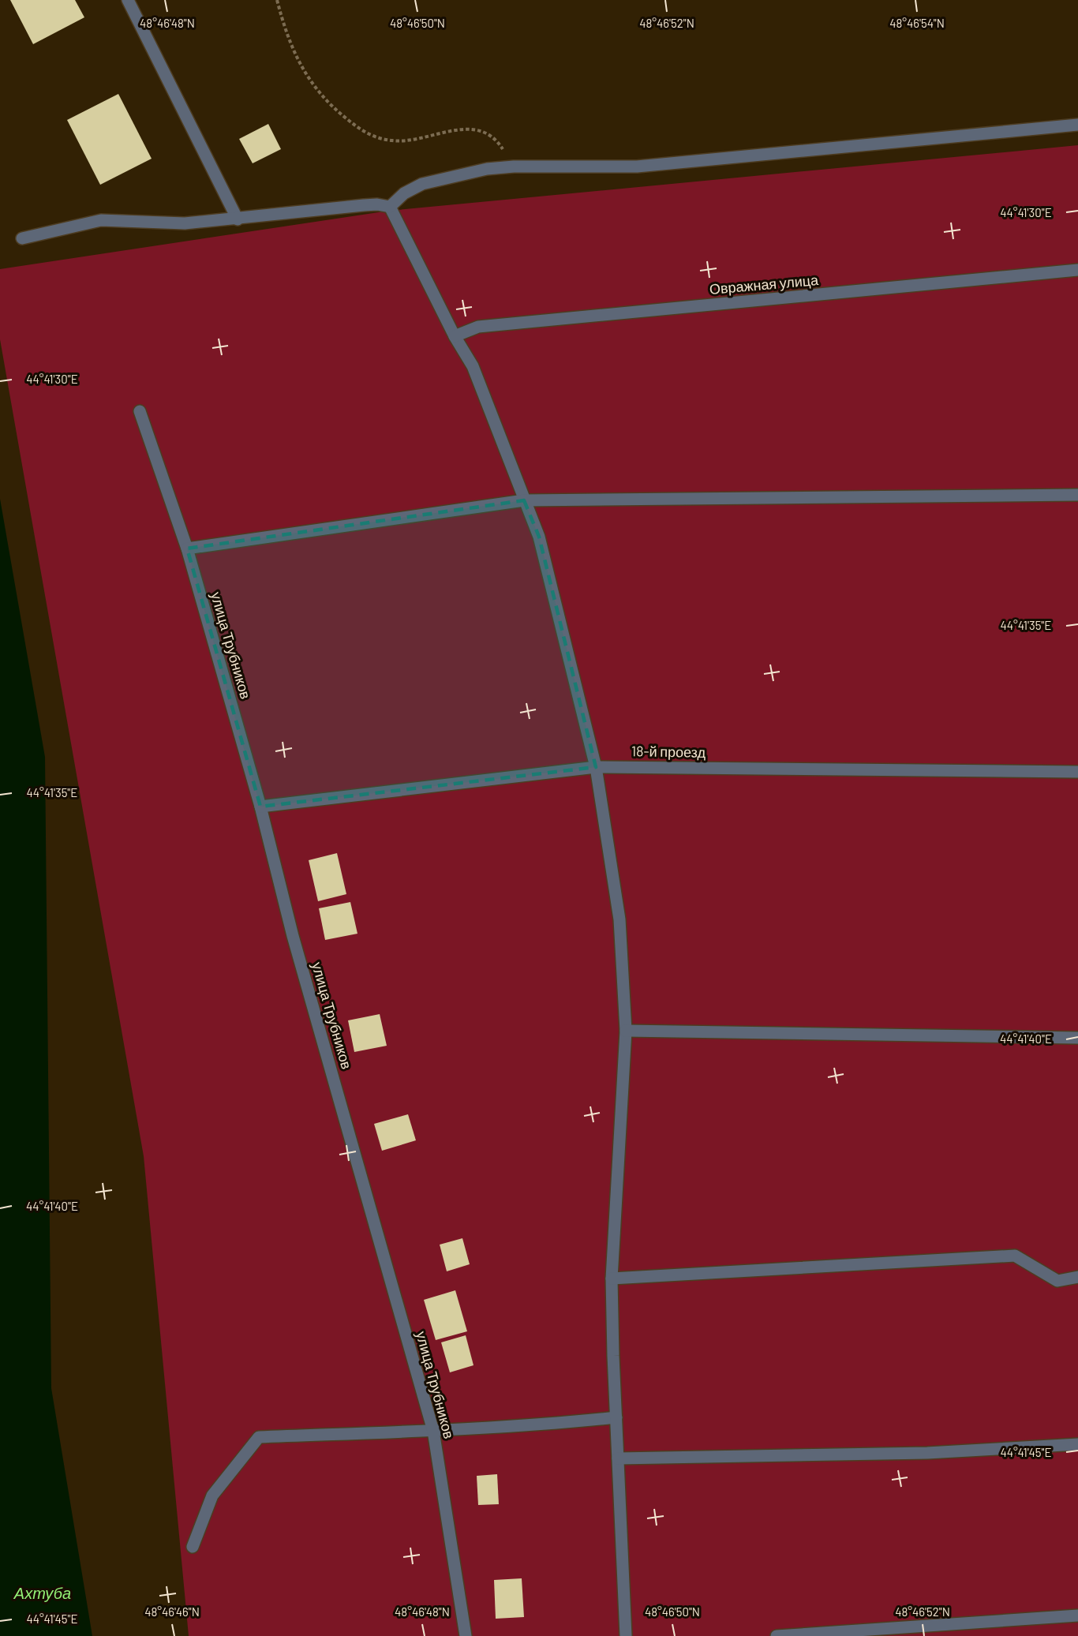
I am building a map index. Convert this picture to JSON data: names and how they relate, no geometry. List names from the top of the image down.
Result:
{
  "streets": {
    "street": ["Овражная улица", "улица Трубников", "18-й проезд"]
  },
  "crossings": [
    ["улица Трубников", "18-й проезд"]
  ],
  "water": ["Ахтуба"],
  "coordinates": [
    "48°46'54\"N",
    "48°46'48\"N",
    "48°46'50\"N",
    "48°46'52\"N",
    "44°41'30\"E",
    "44°41'35\"E",
    "44°41'40\"E",
    "44°41'45\"E",
    "48°46'46\"N"
  ]
}
